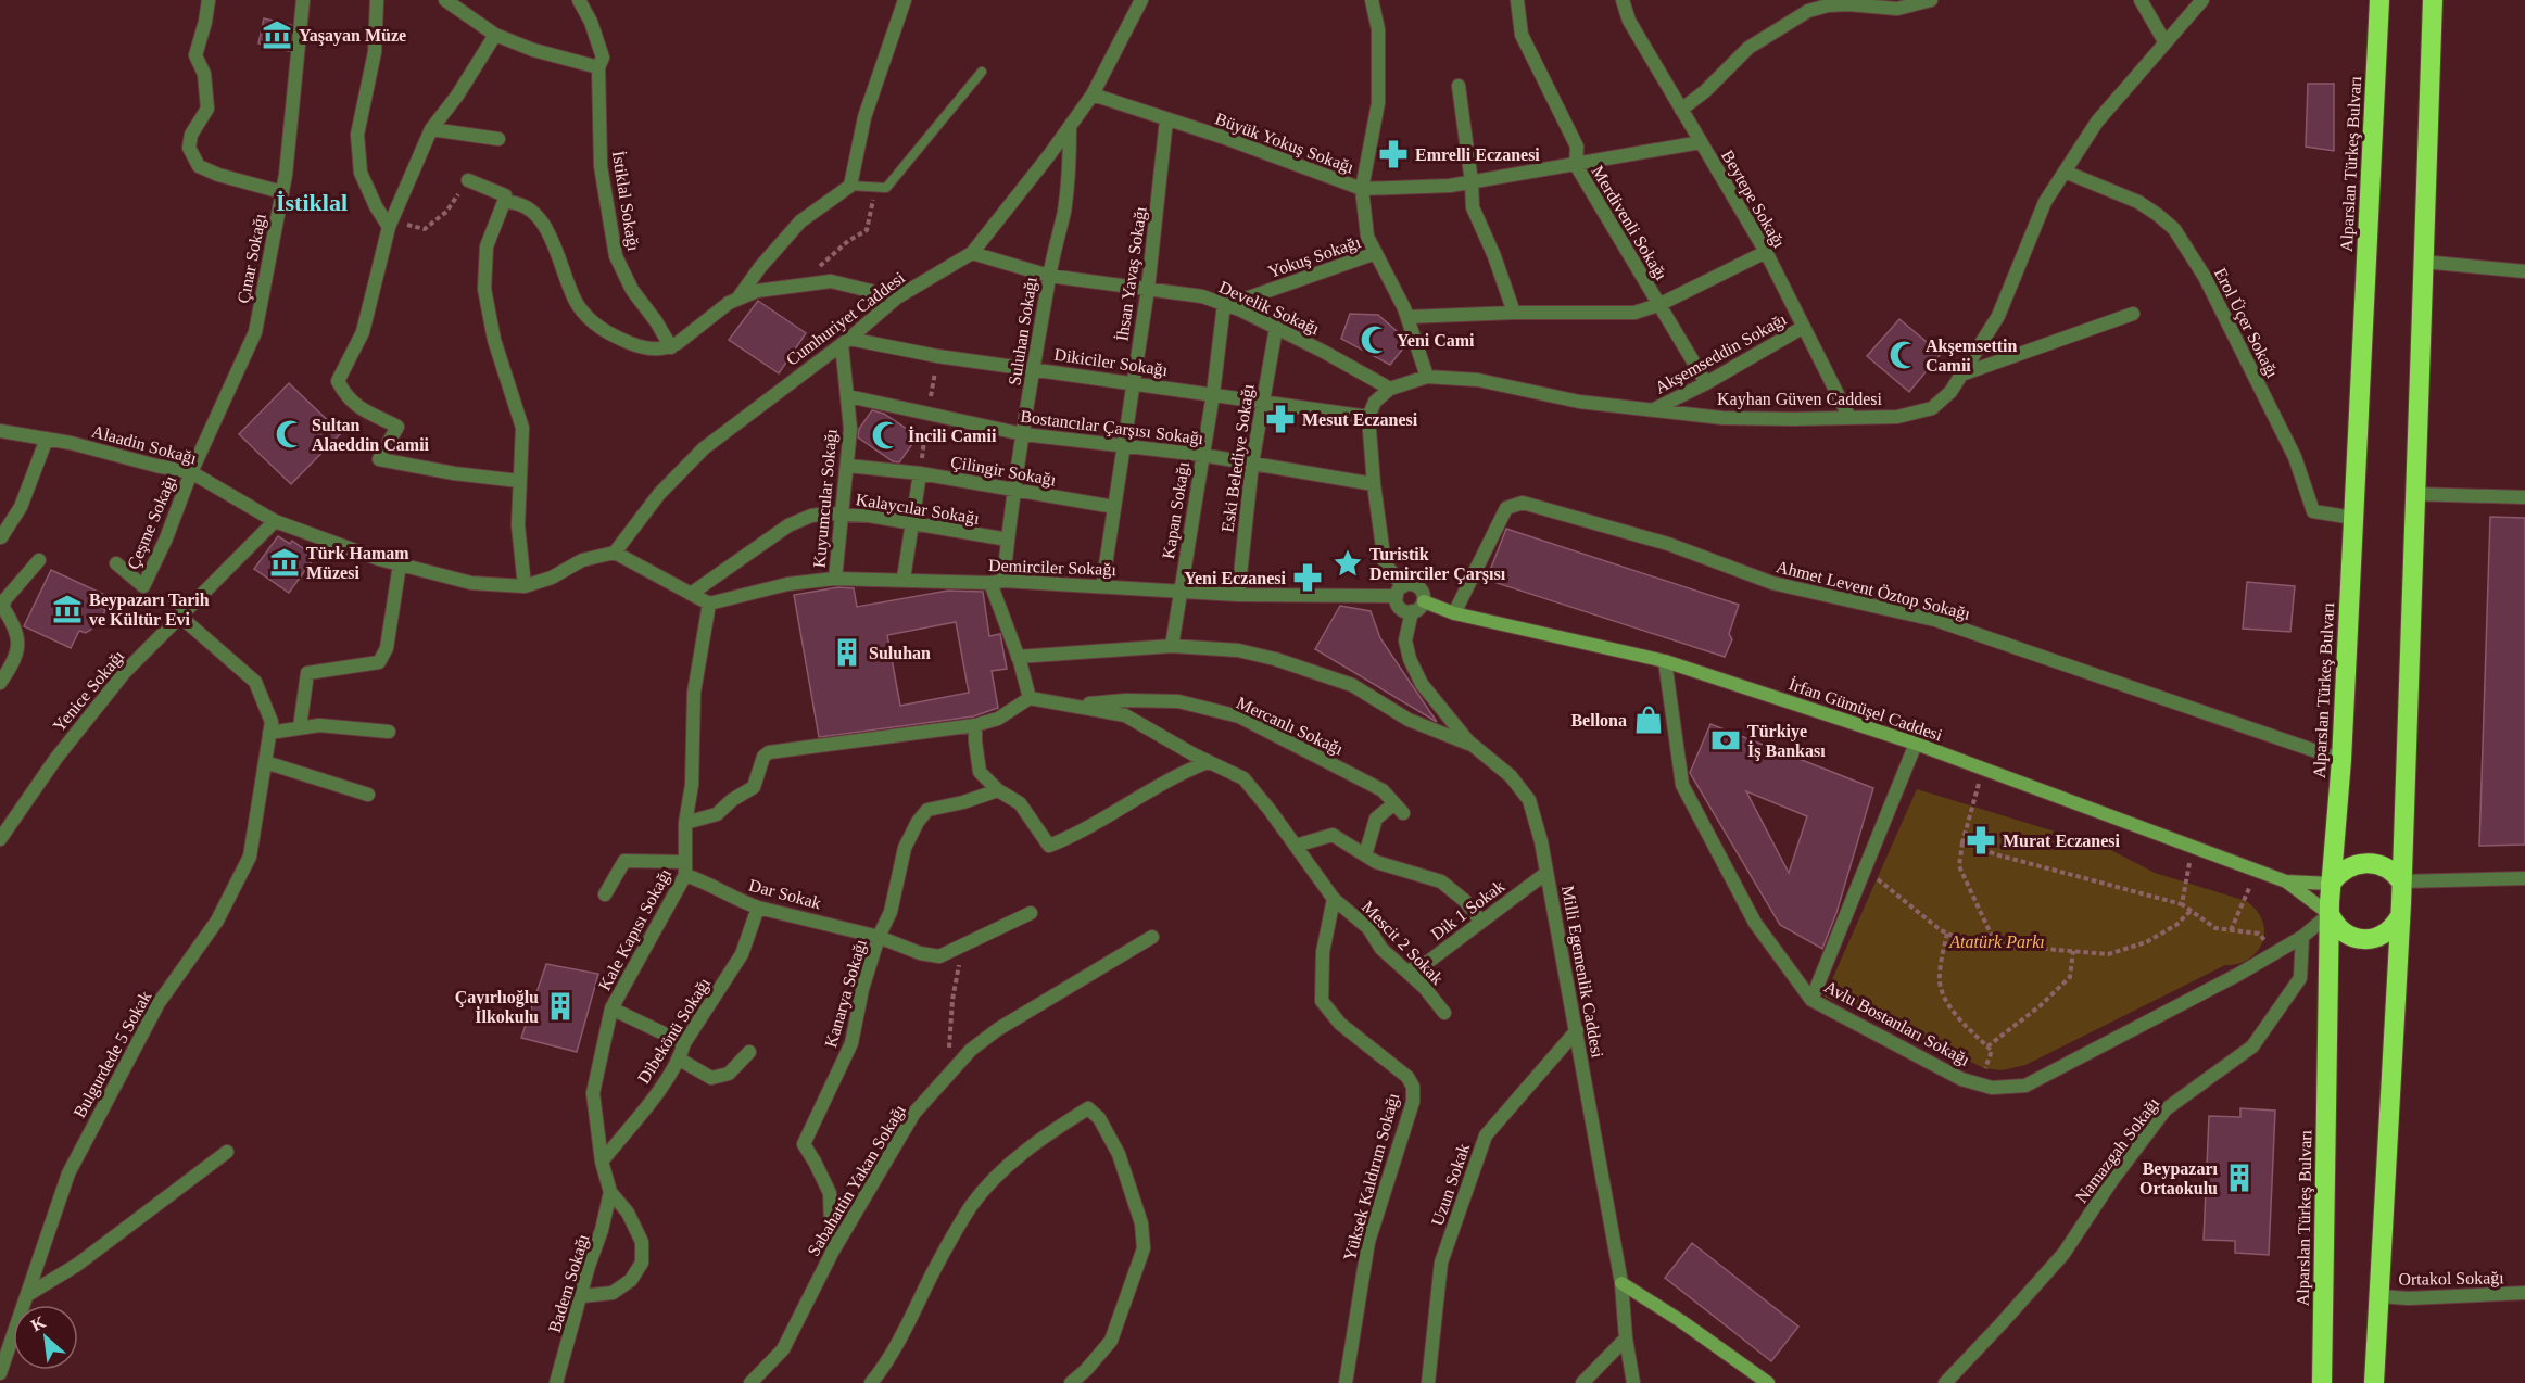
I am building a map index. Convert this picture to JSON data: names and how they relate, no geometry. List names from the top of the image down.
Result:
{
  "streets": {
    "highway": ["Alparslan Türkeş Bulvarı"],
    "street": [
      "Büyük Yokuş Sokağı",
      "Beytepe Sokağı",
      "İstiklal Sokağı",
      "Merdivenli Sokağı",
      "Yokuş Sokağı",
      "Çınar Sokağı",
      "İhsan Yavaş Sokağı",
      "Develik Sokağı",
      "Cumhuriyet Caddesi",
      "Erol Üçer Sokağı",
      "Suluhan Sokağı",
      "Akşemseddin Sokağı",
      "Dikiciler Sokağı",
      "Kayhan Güven Caddesi",
      "Bostancılar Çarşısı Sokağı",
      "Alaadin Sokağı",
      "Eski Belediye Sokağı",
      "Çilingir Sokağı",
      "Kuyumcular Sokağı",
      "Kalaycılar Sokağı",
      "Kapan Sokağı",
      "Çeşme Sokağı",
      "Demirciler Sokağı",
      "Ahmet Levent Öztop Sokağı",
      "Yenice Sokağı",
      "İrfan Gümüşel Caddesi",
      "Mercanlı Sokağı",
      "Dar Sokak",
      "Dik 1 Sokak",
      "Kale Kapısı Sokağı",
      "Mescit 2 Sokak",
      "Milli Egemenlik Caddesi",
      "Kanarya Sokağı",
      "Avlu Bostanları Sokağı",
      "Dibekönü Sokağı",
      "Bulgurdede 5 Sokak",
      "Namazgah Sokağı",
      "Yüksek Kaldırım Sokağı",
      "Sabahattin Yakan Sokağı",
      "Uzun Sokak",
      "Ortakol Sokağı",
      "Badem Sokağı"
    ]
  },
  "crossings": [
    ["Büyük Yokuş Sokağı", "Beytepe Sokağı"],
    ["Büyük Yokuş Sokağı", "Merdivenli Sokağı"],
    ["Büyük Yokuş Sokağı", "İhsan Yavaş Sokağı"],
    ["Büyük Yokuş Sokağı", "Cumhuriyet Caddesi"],
    ["Alparslan Türkeş Bulvarı", "Erol Üçer Sokağı"],
    ["Alparslan Türkeş Bulvarı", "Ahmet Levent Öztop Sokağı"],
    ["Alparslan Türkeş Bulvarı", "İrfan Gümüşel Caddesi"],
    ["Beytepe Sokağı", "Akşemseddin Sokağı"],
    ["Beytepe Sokağı", "Kayhan Güven Caddesi"],
    ["Merdivenli Sokağı", "Akşemseddin Sokağı"],
    ["Yokuş Sokağı", "Develik Sokağı"],
    ["Yokuş Sokağı", "Kapan Sokağı"],
    ["Çınar Sokağı", "Alaadin Sokağı"],
    ["Çınar Sokağı", "Çeşme Sokağı"],
    ["İhsan Yavaş Sokağı", "Develik Sokağı"],
    ["İhsan Yavaş Sokağı", "Dikiciler Sokağı"],
    ["İhsan Yavaş Sokağı", "Bostancılar Çarşısı Sokağı"],
    ["İhsan Yavaş Sokağı", "Çilingir Sokağı"],
    ["İhsan Yavaş Sokağı", "Demirciler Sokağı"],
    ["Develik Sokağı", "Cumhuriyet Caddesi"],
    ["Develik Sokağı", "Suluhan Sokağı"],
    ["Develik Sokağı", "Kayhan Güven Caddesi"],
    ["Develik Sokağı", "Eski Belediye Sokağı"],
    ["Develik Sokağı", "Kapan Sokağı"],
    ["Cumhuriyet Caddesi", "Suluhan Sokağı"],
    ["Cumhuriyet Caddesi", "Dikiciler Sokağı"],
    ["Cumhuriyet Caddesi", "Alaadin Sokağı"],
    ["Cumhuriyet Caddesi", "Kuyumcular Sokağı"],
    ["Erol Üçer Sokağı", "Kayhan Güven Caddesi"],
    ["Suluhan Sokağı", "Dikiciler Sokağı"],
    ["Suluhan Sokağı", "Bostancılar Çarşısı Sokağı"],
    ["Suluhan Sokağı", "Çilingir Sokağı"],
    ["Suluhan Sokağı", "Kalaycılar Sokağı"],
    ["Suluhan Sokağı", "Demirciler Sokağı"],
    ["Akşemseddin Sokağı", "Kayhan Güven Caddesi"],
    ["Dikiciler Sokağı", "Eski Belediye Sokağı"],
    ["Dikiciler Sokağı", "Kuyumcular Sokağı"],
    ["Dikiciler Sokağı", "Kapan Sokağı"],
    ["Bostancılar Çarşısı Sokağı", "Eski Belediye Sokağı"],
    ["Bostancılar Çarşısı Sokağı", "Kuyumcular Sokağı"],
    ["Bostancılar Çarşısı Sokağı", "Kapan Sokağı"],
    ["Alaadin Sokağı", "Çeşme Sokağı"],
    ["Alaadin Sokağı", "Yenice Sokağı"],
    ["Eski Belediye Sokağı", "Demirciler Sokağı"],
    ["Çilingir Sokağı", "Kuyumcular Sokağı"],
    ["Kuyumcular Sokağı", "Kalaycılar Sokağı"],
    ["Kuyumcular Sokağı", "Demirciler Sokağı"],
    ["Kapan Sokağı", "Demirciler Sokağı"],
    ["Demirciler Sokağı", "İrfan Gümüşel Caddesi"],
    ["Demirciler Sokağı", "Kale Kapısı Sokağı"],
    ["Demirciler Sokağı", "Milli Egemenlik Caddesi"],
    ["Ahmet Levent Öztop Sokağı", "İrfan Gümüşel Caddesi"],
    ["Yenice Sokağı", "Bulgurdede 5 Sokak"],
    ["İrfan Gümüşel Caddesi", "Milli Egemenlik Caddesi"],
    ["İrfan Gümüşel Caddesi", "Avlu Bostanları Sokağı"],
    ["Dar Sokak", "Kale Kapısı Sokağı"],
    ["Dar Sokak", "Kanarya Sokağı"],
    ["Dar Sokak", "Dibekönü Sokağı"],
    ["Dik 1 Sokak", "Mescit 2 Sokak"],
    ["Dik 1 Sokak", "Milli Egemenlik Caddesi"],
    ["Kale Kapısı Sokağı", "Dibekönü Sokağı"],
    ["Kale Kapısı Sokağı", "Badem Sokağı"],
    ["Mescit 2 Sokak", "Yüksek Kaldırım Sokağı"],
    ["Milli Egemenlik Caddesi", "Uzun Sokak"],
    ["Kanarya Sokağı", "Sabahattin Yakan Sokağı"],
    ["Avlu Bostanları Sokağı", "Namazgah Sokağı"]
  ],
  "districts": ["İstiklal"],
  "parks": ["Atatürk Parkı"],
  "places": {
    "museum": ["Yaşayan Müze", "Türk Hamam Müzesi", "Beypazarı Tarih ve Kültür Evi"],
    "pharmacy": [
      "Emrelli Eczanesi",
      "Mesut Eczanesi",
      "Yeni Eczanesi",
      "Murat Eczanesi"
    ],
    "mosque": [
      "Yeni Cami",
      "Akşemsettin Camii",
      "Sultan Alaeddin Camii",
      "İncili Camii"
    ],
    "place": ["Turistik Demirciler Çarşısı"],
    "building": ["Suluhan", "Çayırlıoğlu İlkokulu", "Beypazarı Ortaokulu"],
    "shop": ["Bellona"],
    "bank": ["Türkiye İş Bankası"]
  },
  "north": "top left"
}
